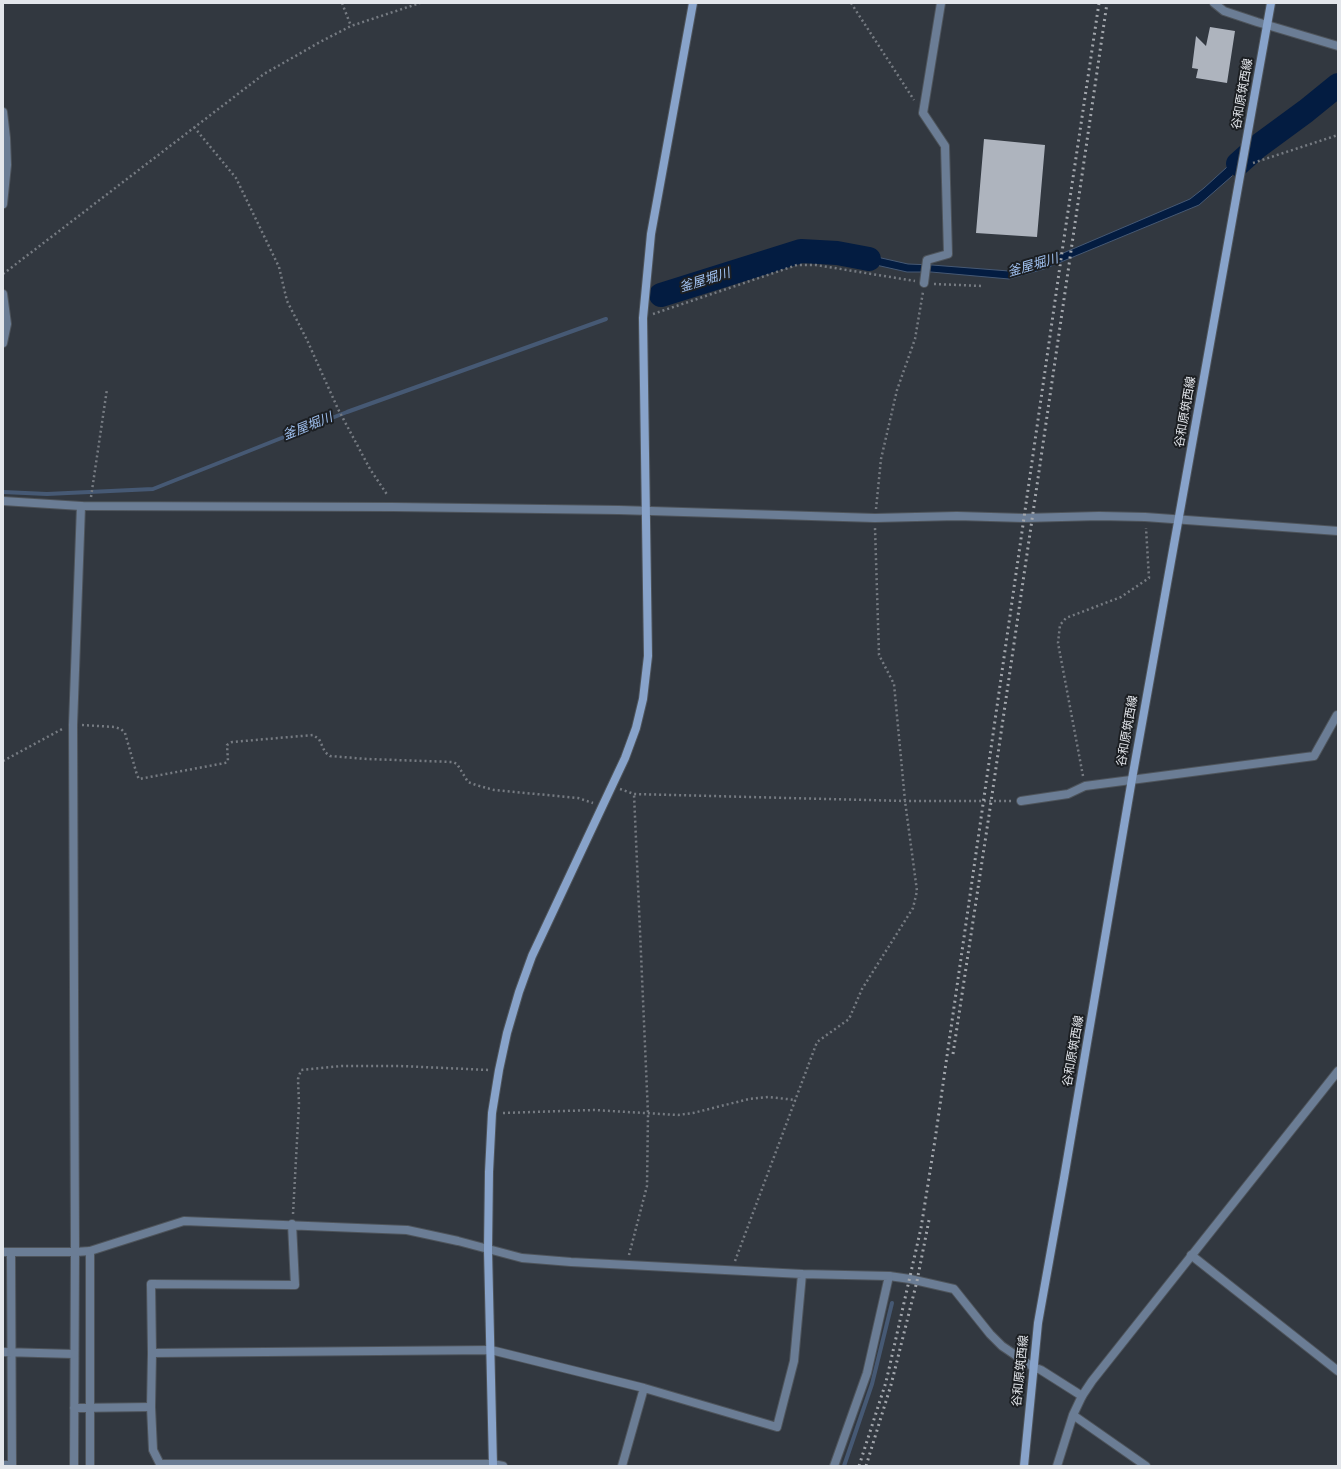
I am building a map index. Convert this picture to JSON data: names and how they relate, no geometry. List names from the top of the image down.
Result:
{
  "streets": {
    "street": ["谷和原筑西線"]
  },
  "water": ["釜屋堀川"]
}
